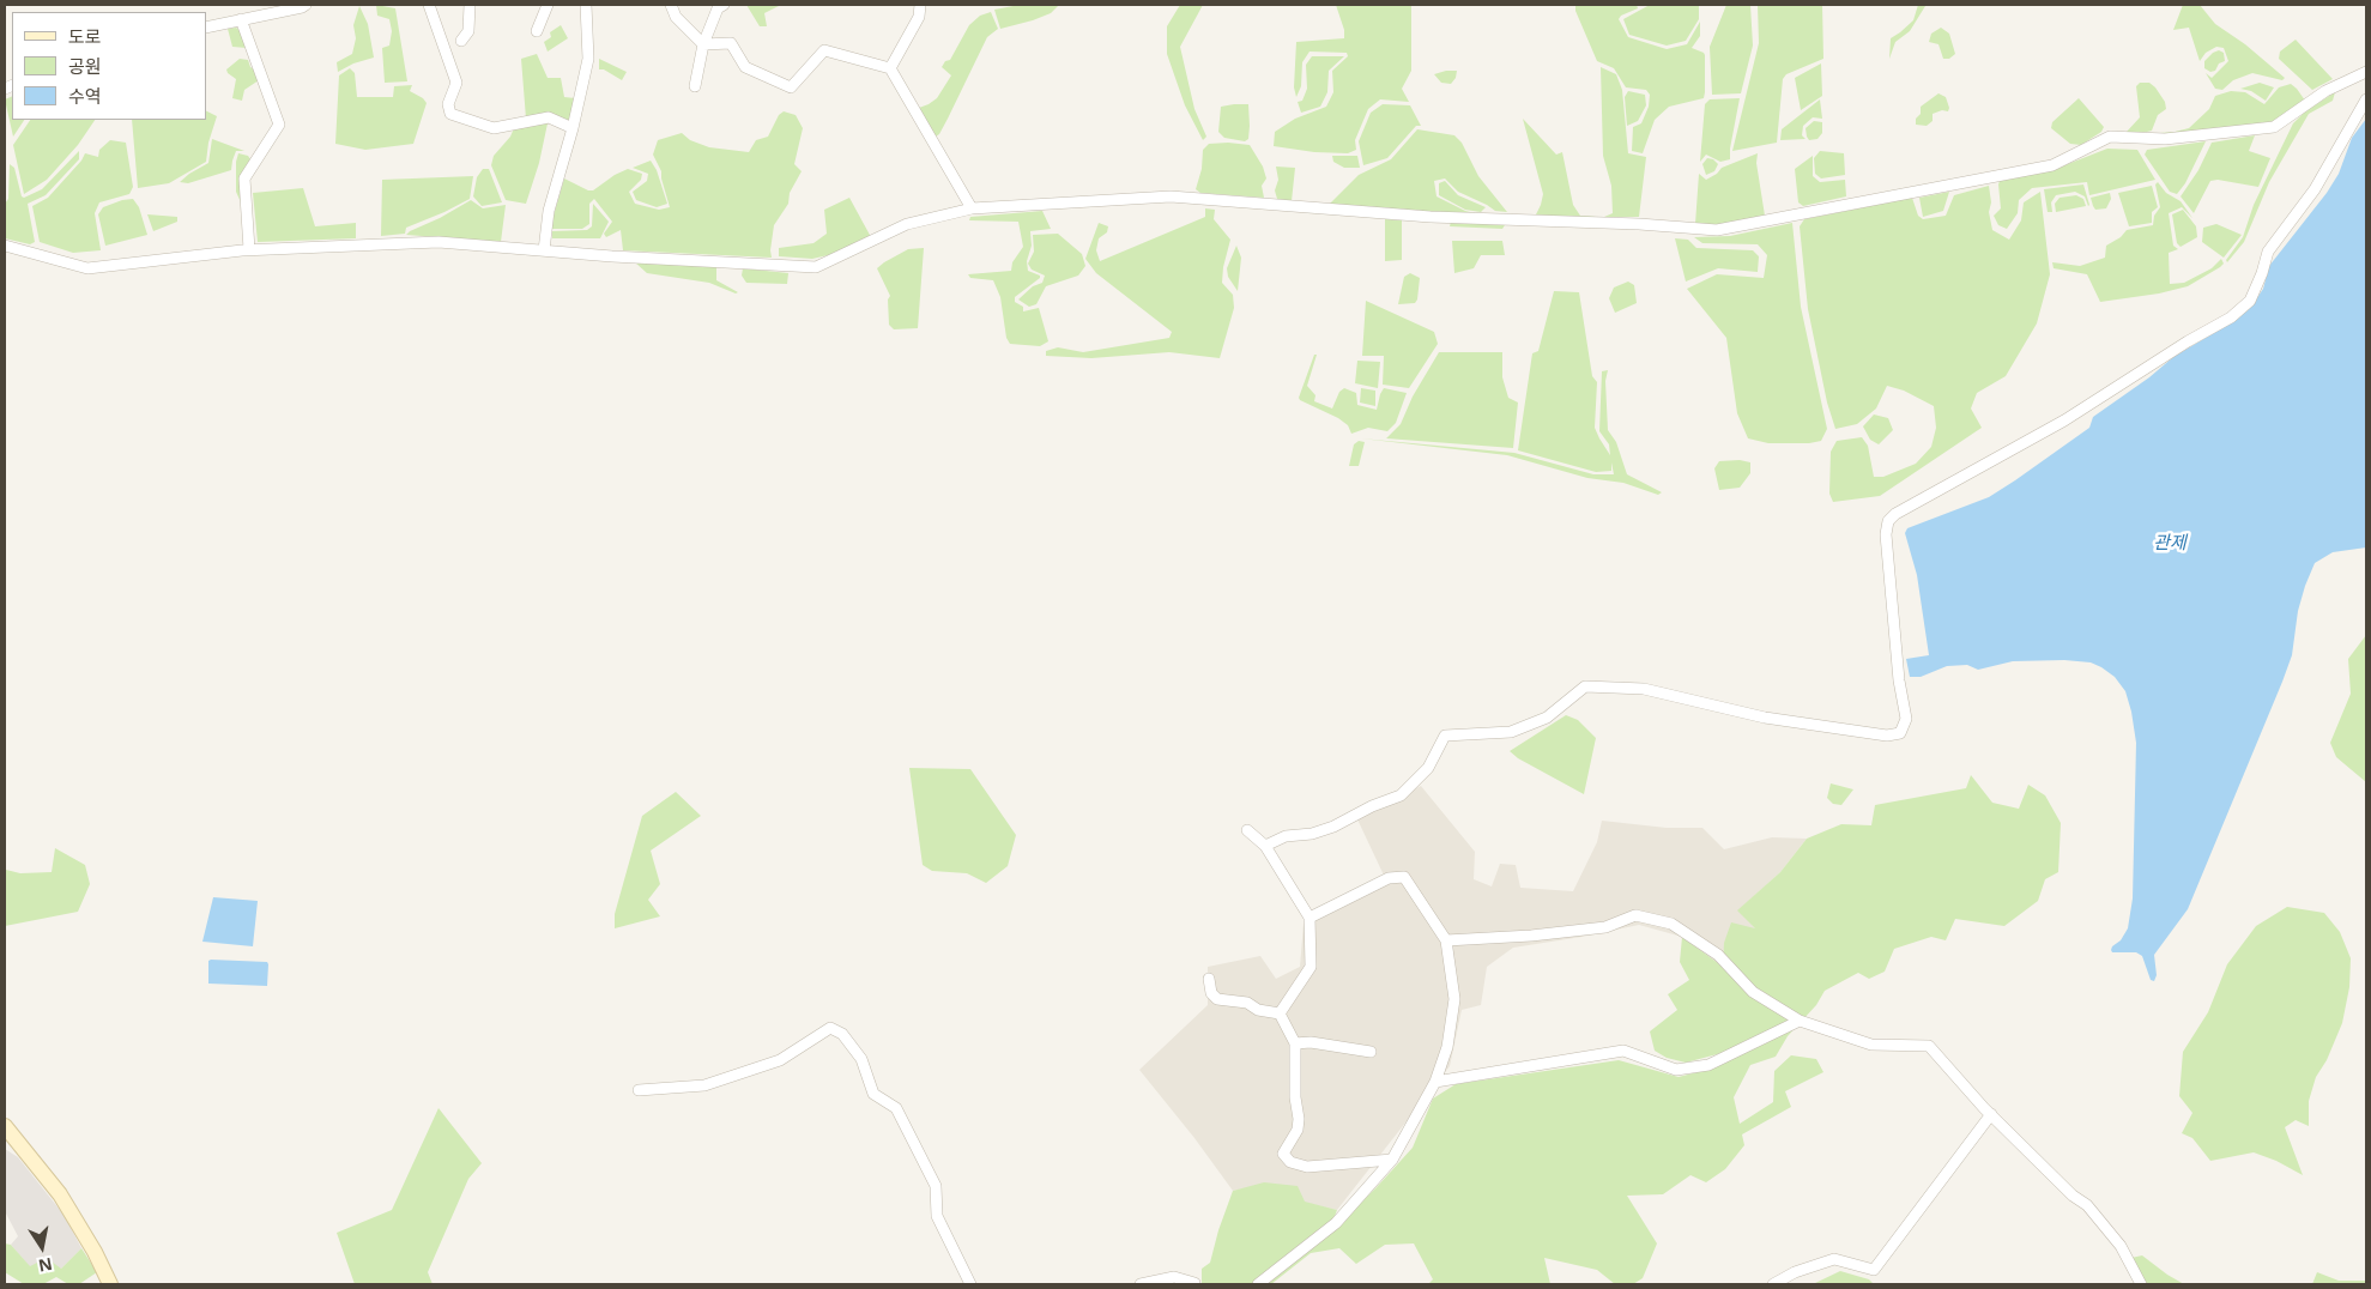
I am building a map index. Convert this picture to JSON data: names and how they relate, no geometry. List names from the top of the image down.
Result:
{
  "water": ["관제"],
  "legend": ["도로", "공원", "수역"],
  "north": "bottom"
}
